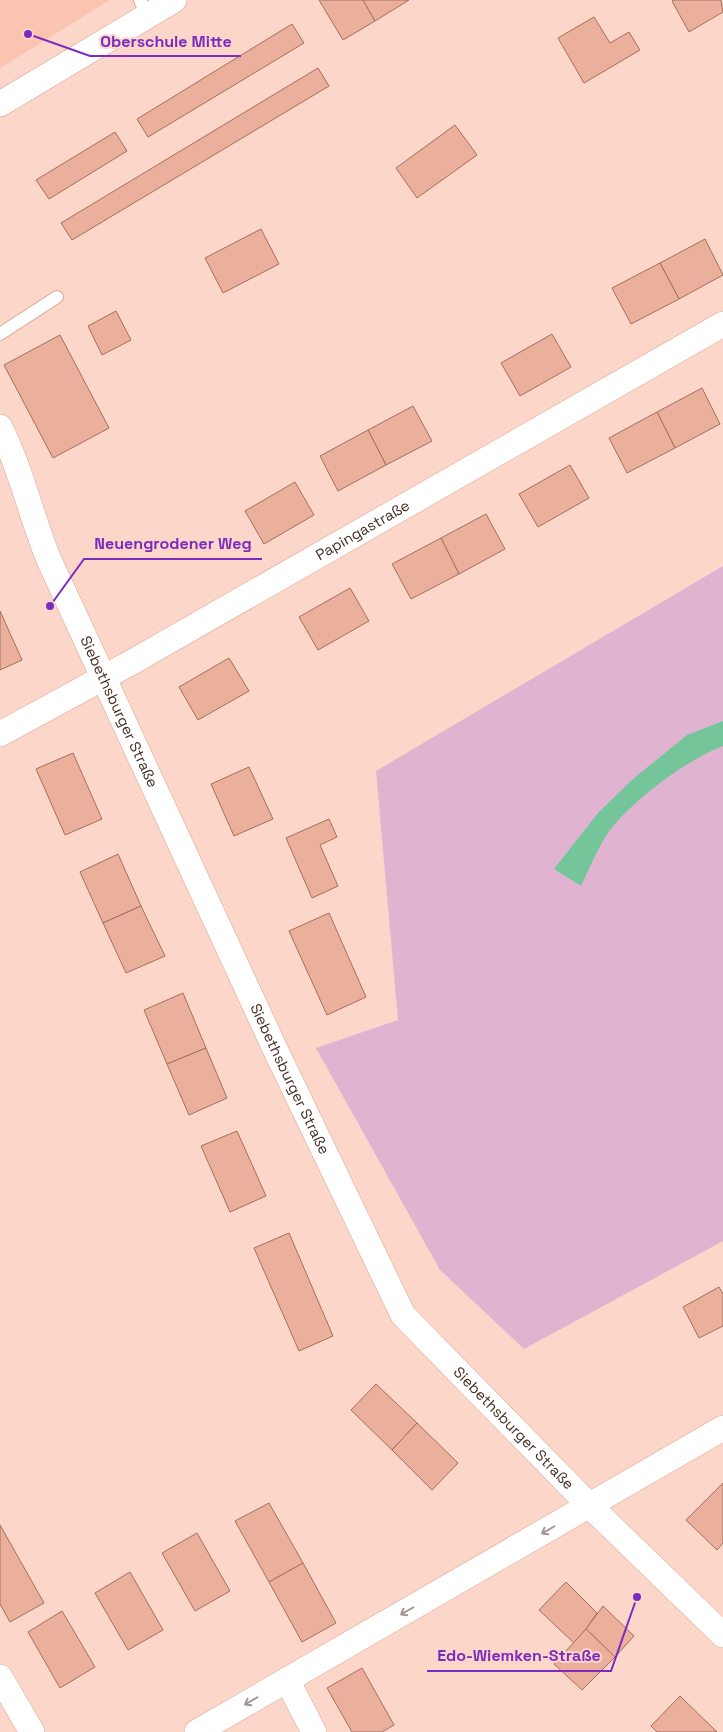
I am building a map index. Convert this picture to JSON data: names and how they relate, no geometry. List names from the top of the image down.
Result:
{
  "streets": {
    "street": ["Papingastraße", "Siebethsburger Straße"]
  },
  "crossings": [
    ["Papingastraße", "Siebethsburger Straße"]
  ],
  "places": ["Oberschule Mitte", "Neuengrodener Weg", "Edo-Wiemken-Straße"]
}
